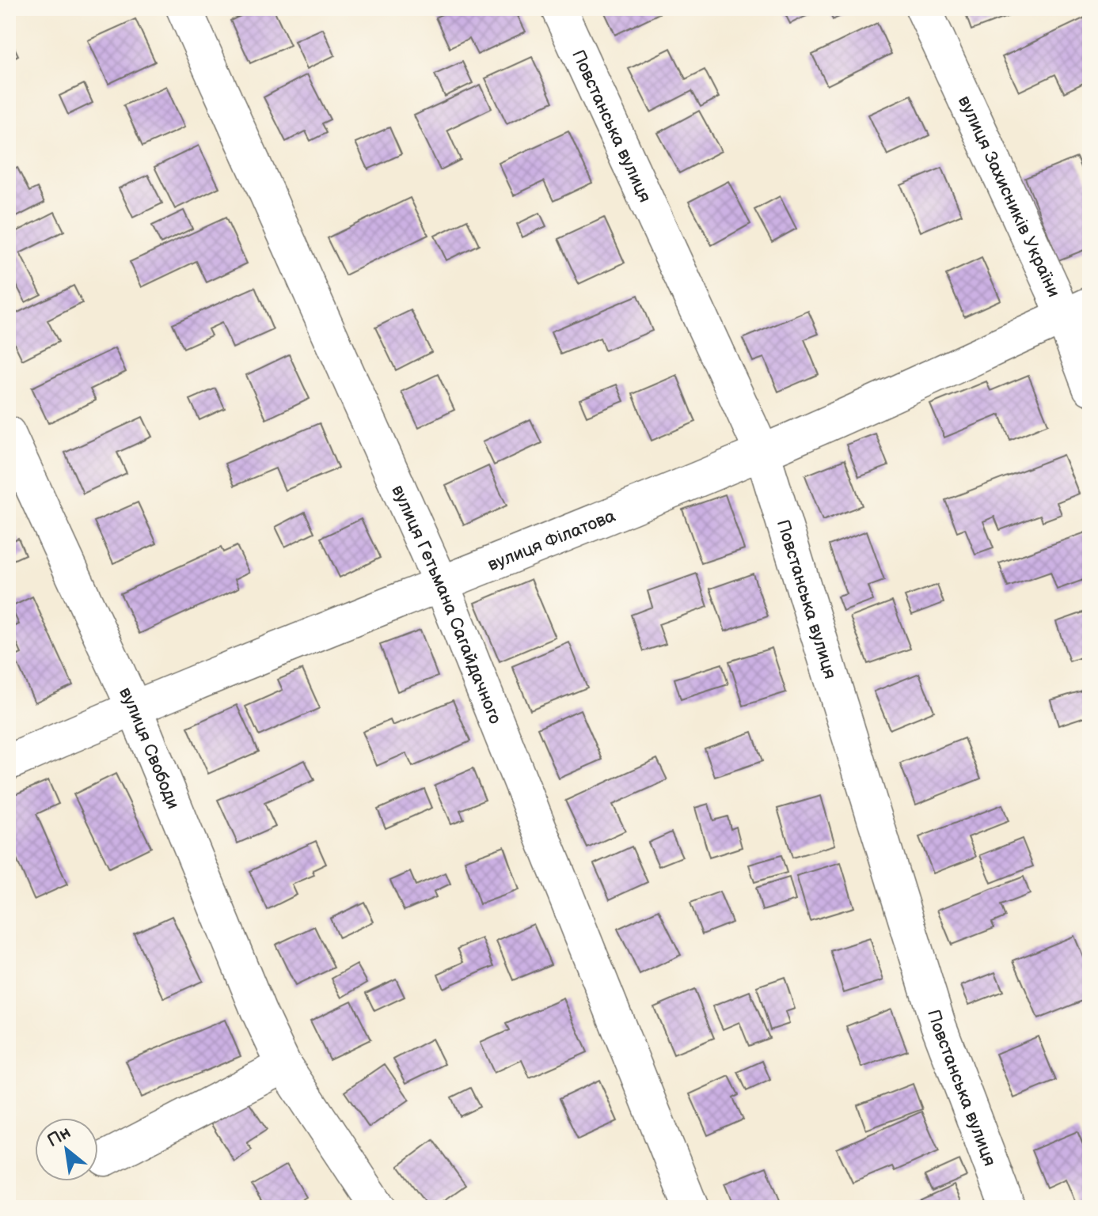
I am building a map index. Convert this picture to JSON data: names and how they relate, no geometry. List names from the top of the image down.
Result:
{
  "streets": {
    "street": [
      "Повстанська вулиця",
      "вулиця Захисників України",
      "вулиця Філатова",
      "вулиця Гетьмана Сагайдачного",
      "вулиця Свободи"
    ]
  },
  "crossings": [
    ["Повстанська вулиця", "вулиця Філатова"],
    ["вулиця Захисників України", "вулиця Філатова"],
    ["вулиця Філатова", "вулиця Гетьмана Сагайдачного"],
    ["вулиця Філатова", "вулиця Свободи"]
  ],
  "north": "top left"
}
